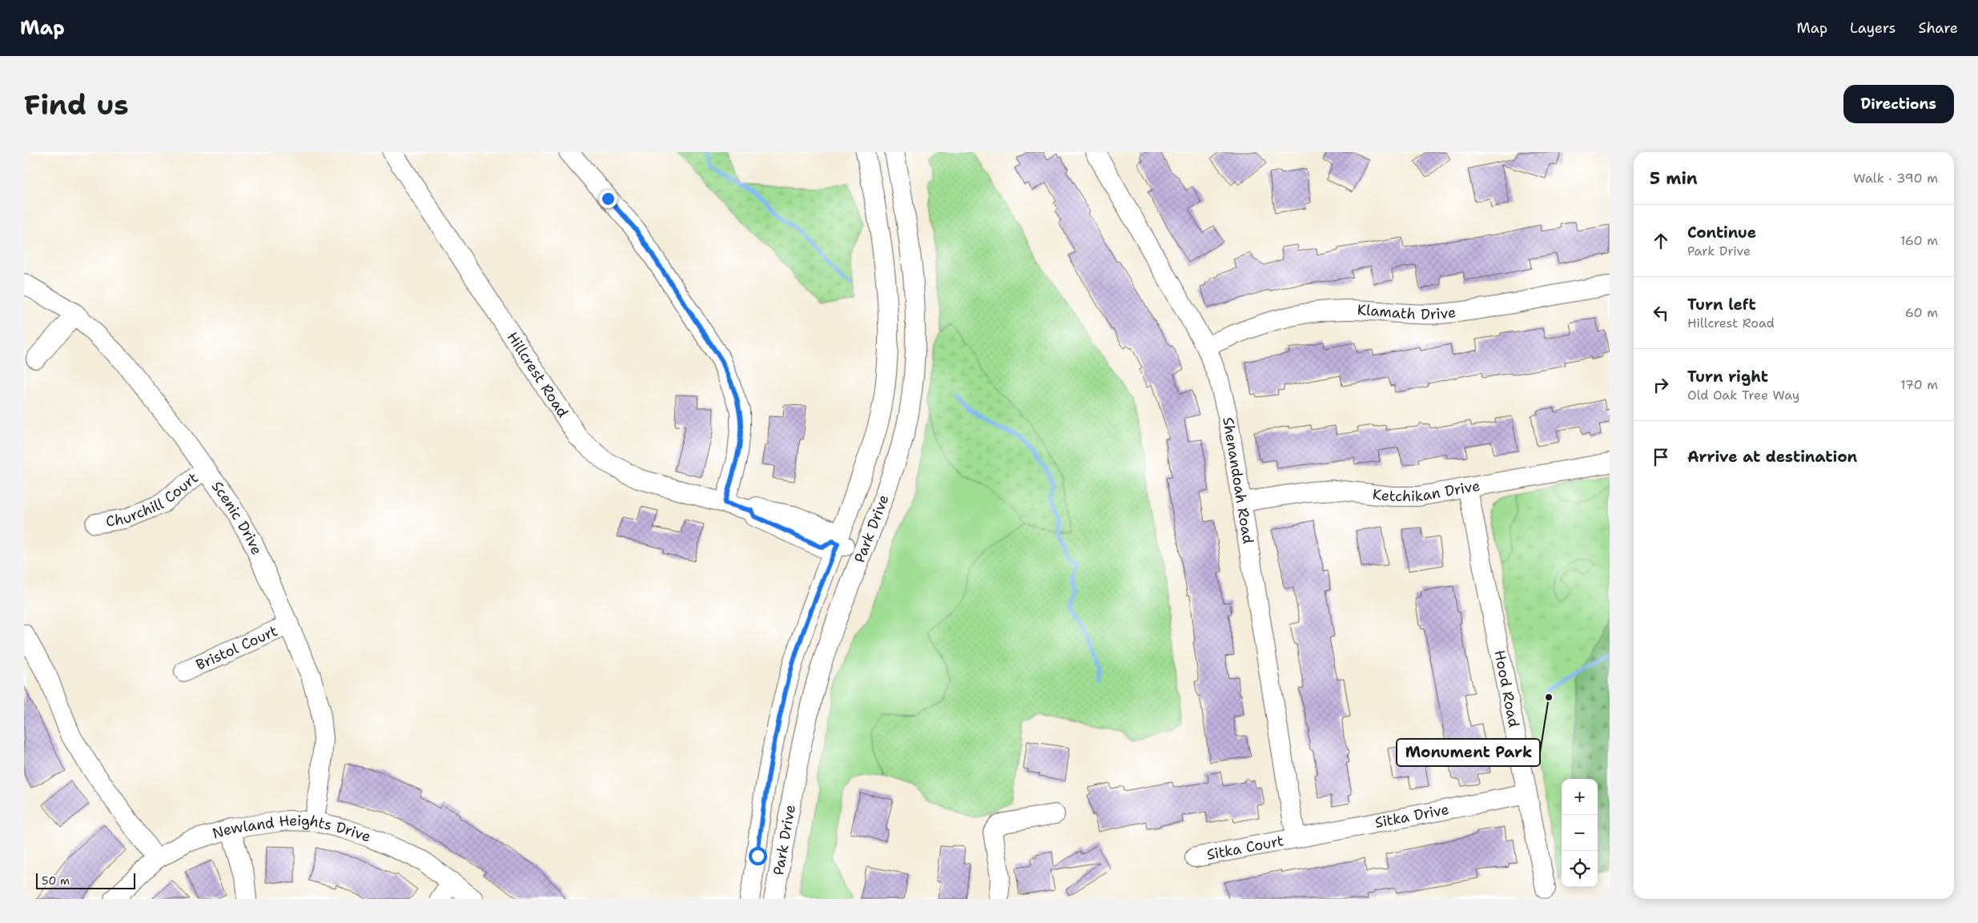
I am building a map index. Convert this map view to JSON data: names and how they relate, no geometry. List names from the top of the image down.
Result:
{
  "streets": {
    "street": [
      "Klamath Drive",
      "Hillcrest Road",
      "Shenandoah Road",
      "Ketchikan Drive",
      "Churchill Court",
      "Scenic Drive",
      "Park Drive",
      "Bristol Court",
      "Hood Road",
      "Sitka Drive",
      "Newland Heights Drive",
      "Sitka Court"
    ]
  },
  "crossings": [
    ["Klamath Drive", "Shenandoah Road"],
    ["Hillcrest Road", "Park Drive"],
    ["Shenandoah Road", "Ketchikan Drive"],
    ["Shenandoah Road", "Sitka Drive"],
    ["Shenandoah Road", "Sitka Court"],
    ["Ketchikan Drive", "Hood Road"],
    ["Churchill Court", "Scenic Drive"],
    ["Scenic Drive", "Bristol Court"],
    ["Scenic Drive", "Newland Heights Drive"],
    ["Hood Road", "Sitka Drive"],
    ["Sitka Drive", "Sitka Court"]
  ],
  "places": ["Monument Park"],
  "scale_bar": "50 m",
  "page": {
    "header": "Map",
    "nav": ["Map", "Layers", "Share"],
    "buttons": "Directions",
    "title": "Find us",
    "heading": ["5 min", "Walk · 390 m"],
    "list": [
      ["Continue", "Park Drive", "160 m"],
      ["Turn left", "Hillcrest Road", "60 m"],
      ["Turn right", "Old Oak Tree Way", "170 m"],
      "Arrive at destination"
    ],
    "map_buttons": ["+", "−"],
    "scale": "50 m"
  }
}
